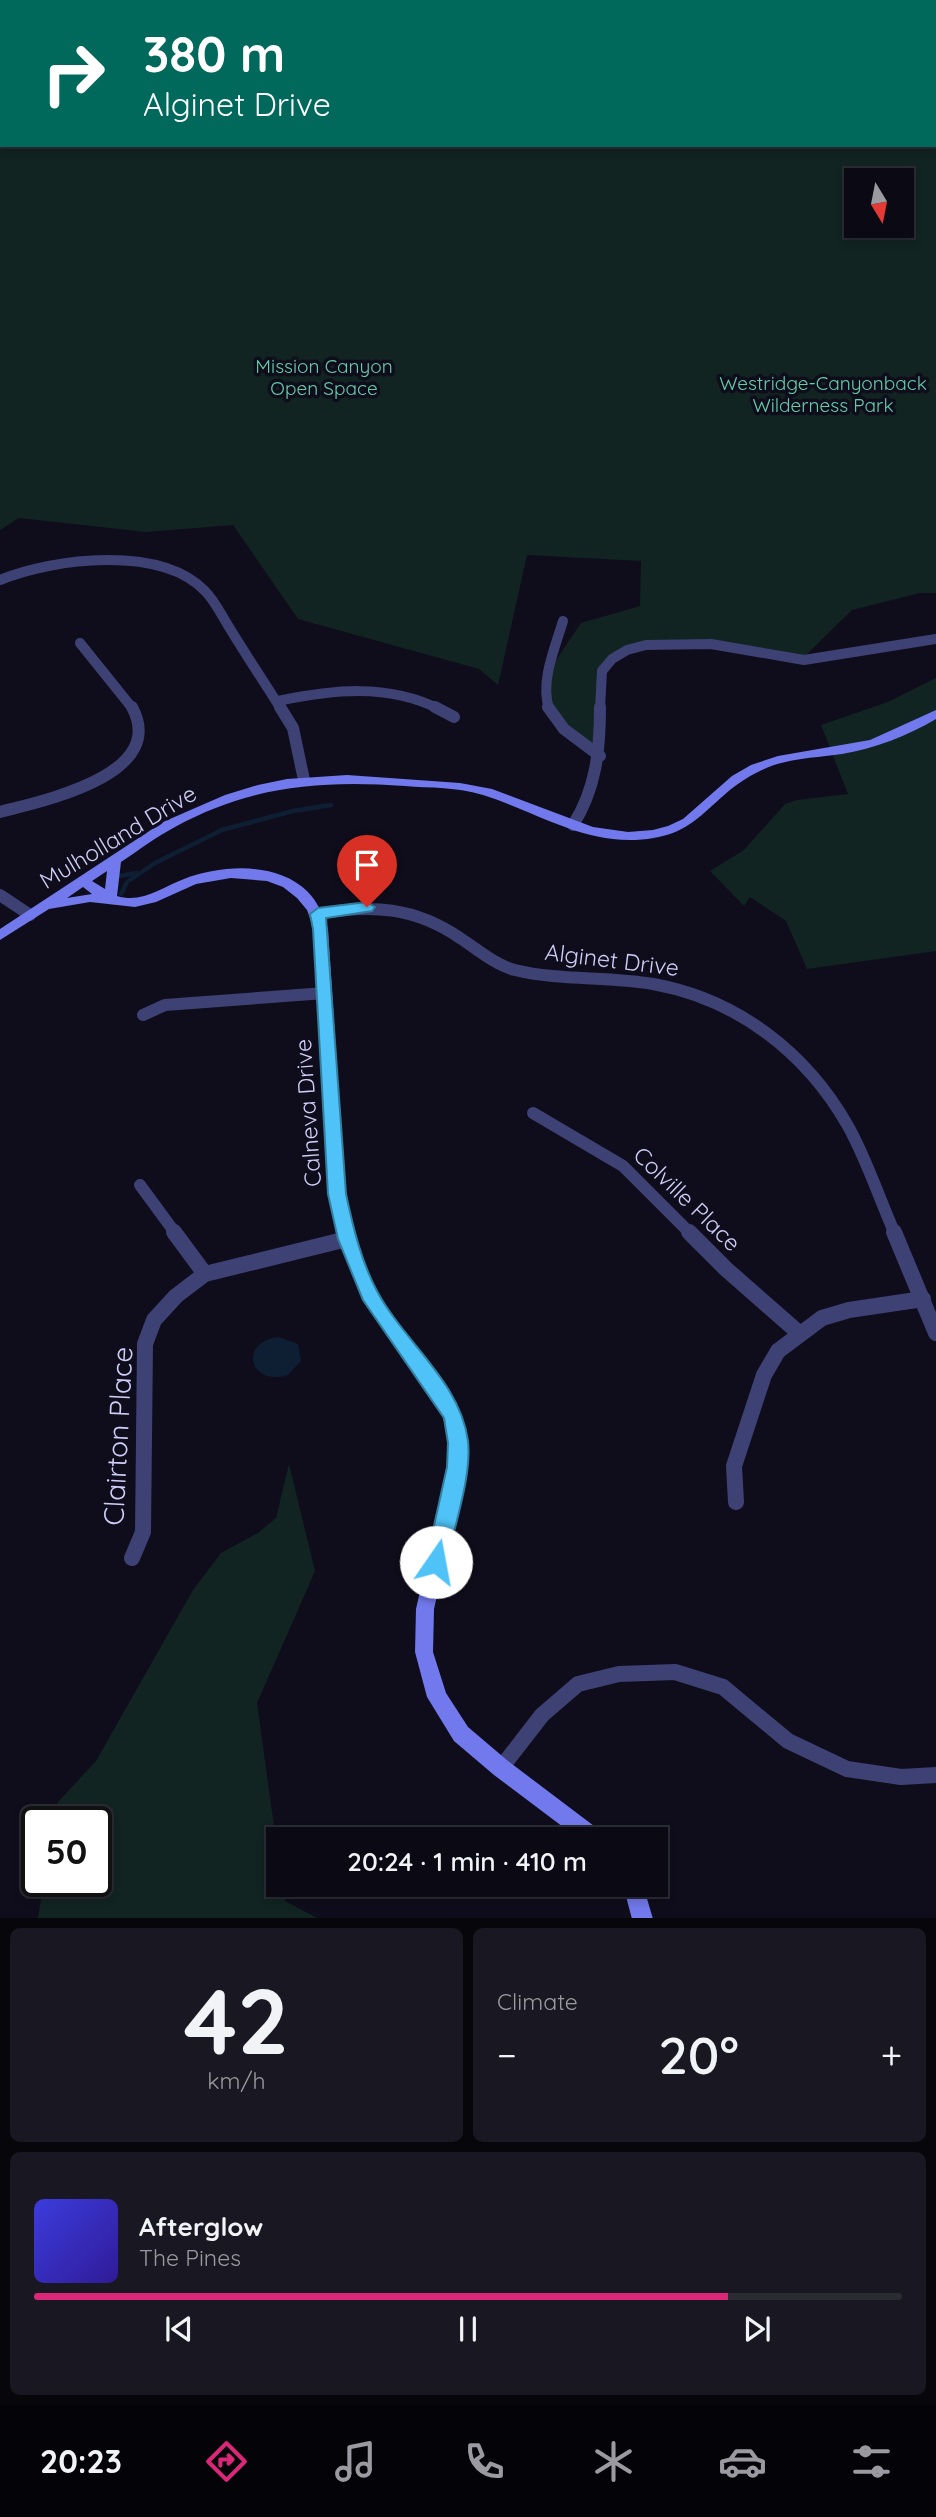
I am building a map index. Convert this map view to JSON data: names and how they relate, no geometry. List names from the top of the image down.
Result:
{
  "streets": {
    "main road": ["Mulholland Drive", "Calneva Drive"],
    "street": ["Alginet Drive", "Colville Place", "Clairton Place"]
  },
  "crossings": [
    ["Alginet Drive", "Calneva Drive"],
    ["Calneva Drive", "Clairton Place"]
  ],
  "parks": ["Mission Canyon Open Space", "Westridge-Canyonback Wilderness Park"],
  "north": "bottom",
  "page": {
    "turn": ["380 m", "Alginet Drive"],
    "limit": "50",
    "trip": "20:24 · 1 min · 410 m",
    "tile": [
      ["42", "km/h"],
      "Climate"
    ],
    "heat": ["−", "20°", "+"],
    "song": ["Afterglow", "The Pines"],
    "tabs": "20:23"
  }
}
